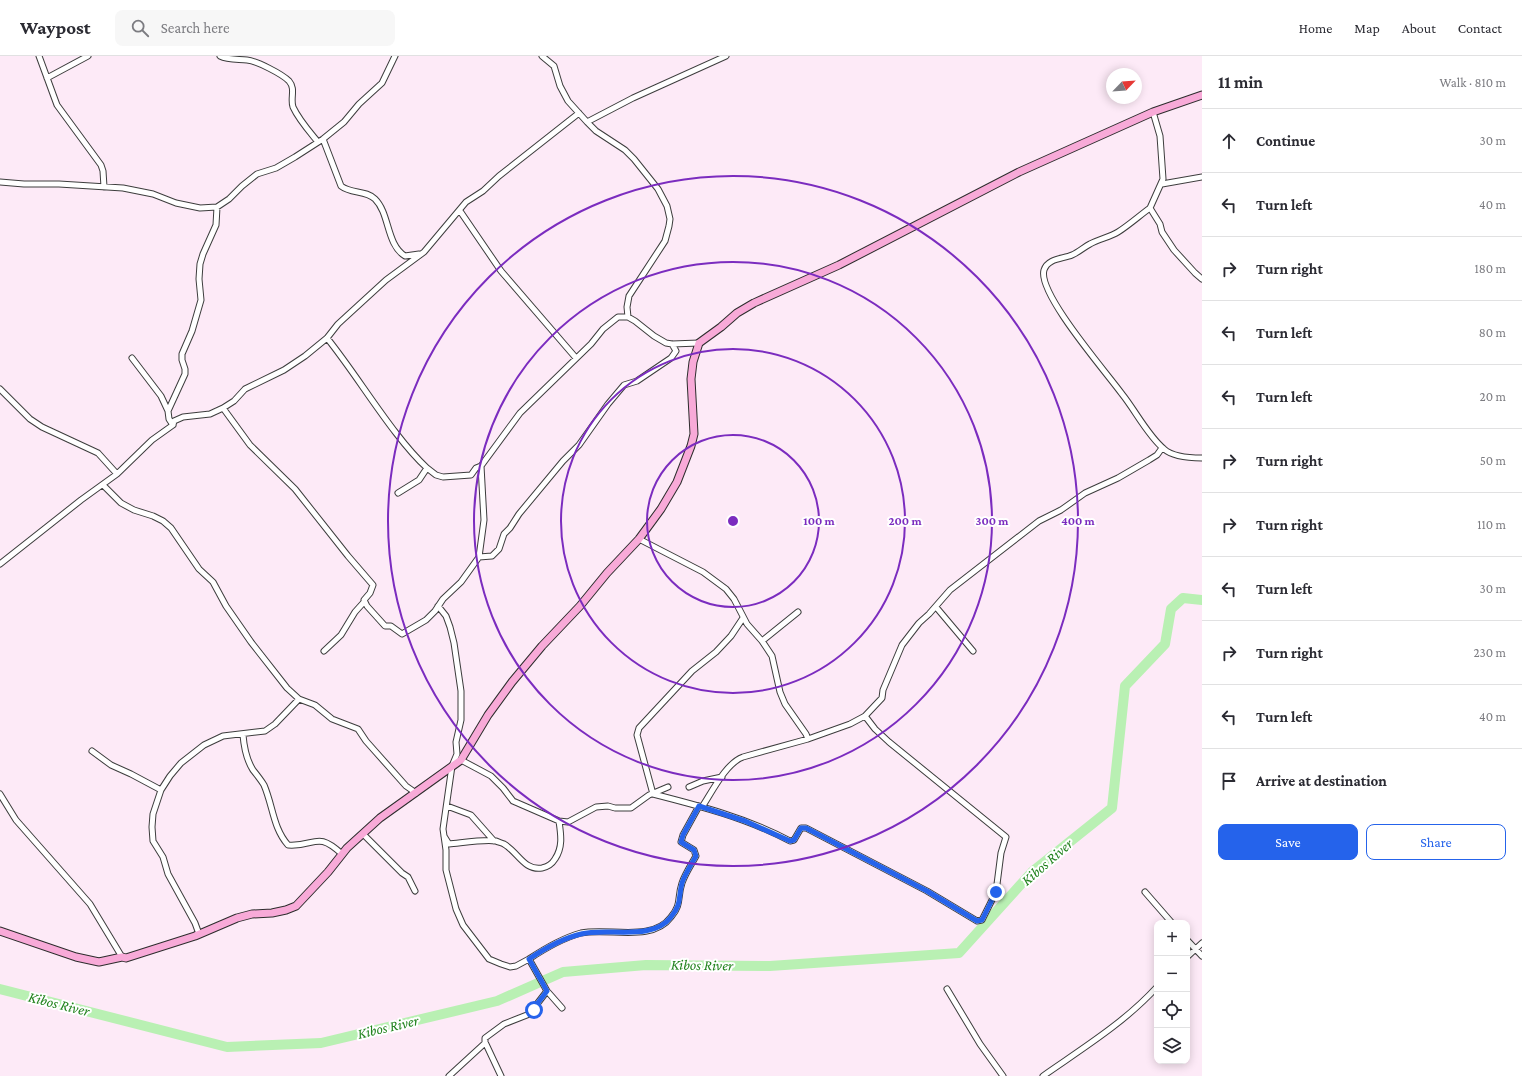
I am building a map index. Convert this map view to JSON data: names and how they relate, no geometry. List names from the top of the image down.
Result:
{
  "water": ["Kibos River"],
  "north": "top right",
  "page": {
    "header": "Waypost",
    "search": "Search here",
    "nav": [
      "Home",
      "Map",
      "About",
      "Contact"
    ],
    "heading": ["11 min", "Walk · 810 m"],
    "list": [
      ["Continue", "30 m"],
      ["Turn left", "40 m"],
      ["Turn right", "180 m"],
      ["Turn left", "80 m"],
      ["Turn left", "20 m"],
      ["Turn right", "50 m"],
      ["Turn right", "110 m"],
      ["Turn left", "30 m"],
      ["Turn right", "230 m"],
      ["Turn left", "40 m"],
      "Arrive at destination"
    ],
    "buttons": ["Save", "Share"],
    "map_buttons": ["+", "−"]
  },
  "rings": [
    "100 m",
    "200 m",
    "300 m",
    "400 m"
  ]
}
